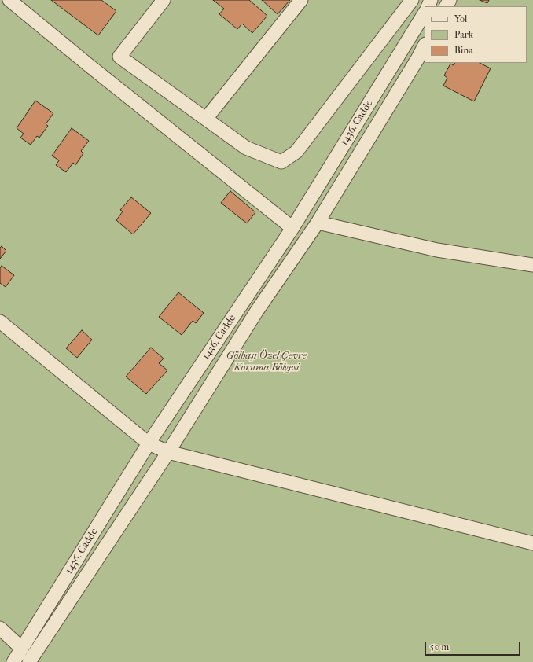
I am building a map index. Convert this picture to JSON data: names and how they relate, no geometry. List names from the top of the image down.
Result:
{
  "streets": {
    "street": ["1436. Cadde"]
  },
  "parks": ["Gölbaşı Özel Çevre Koruma Bölgesi"],
  "legend": ["Yol", "Park", "Bina"],
  "scale_bar": "50 m"
}
